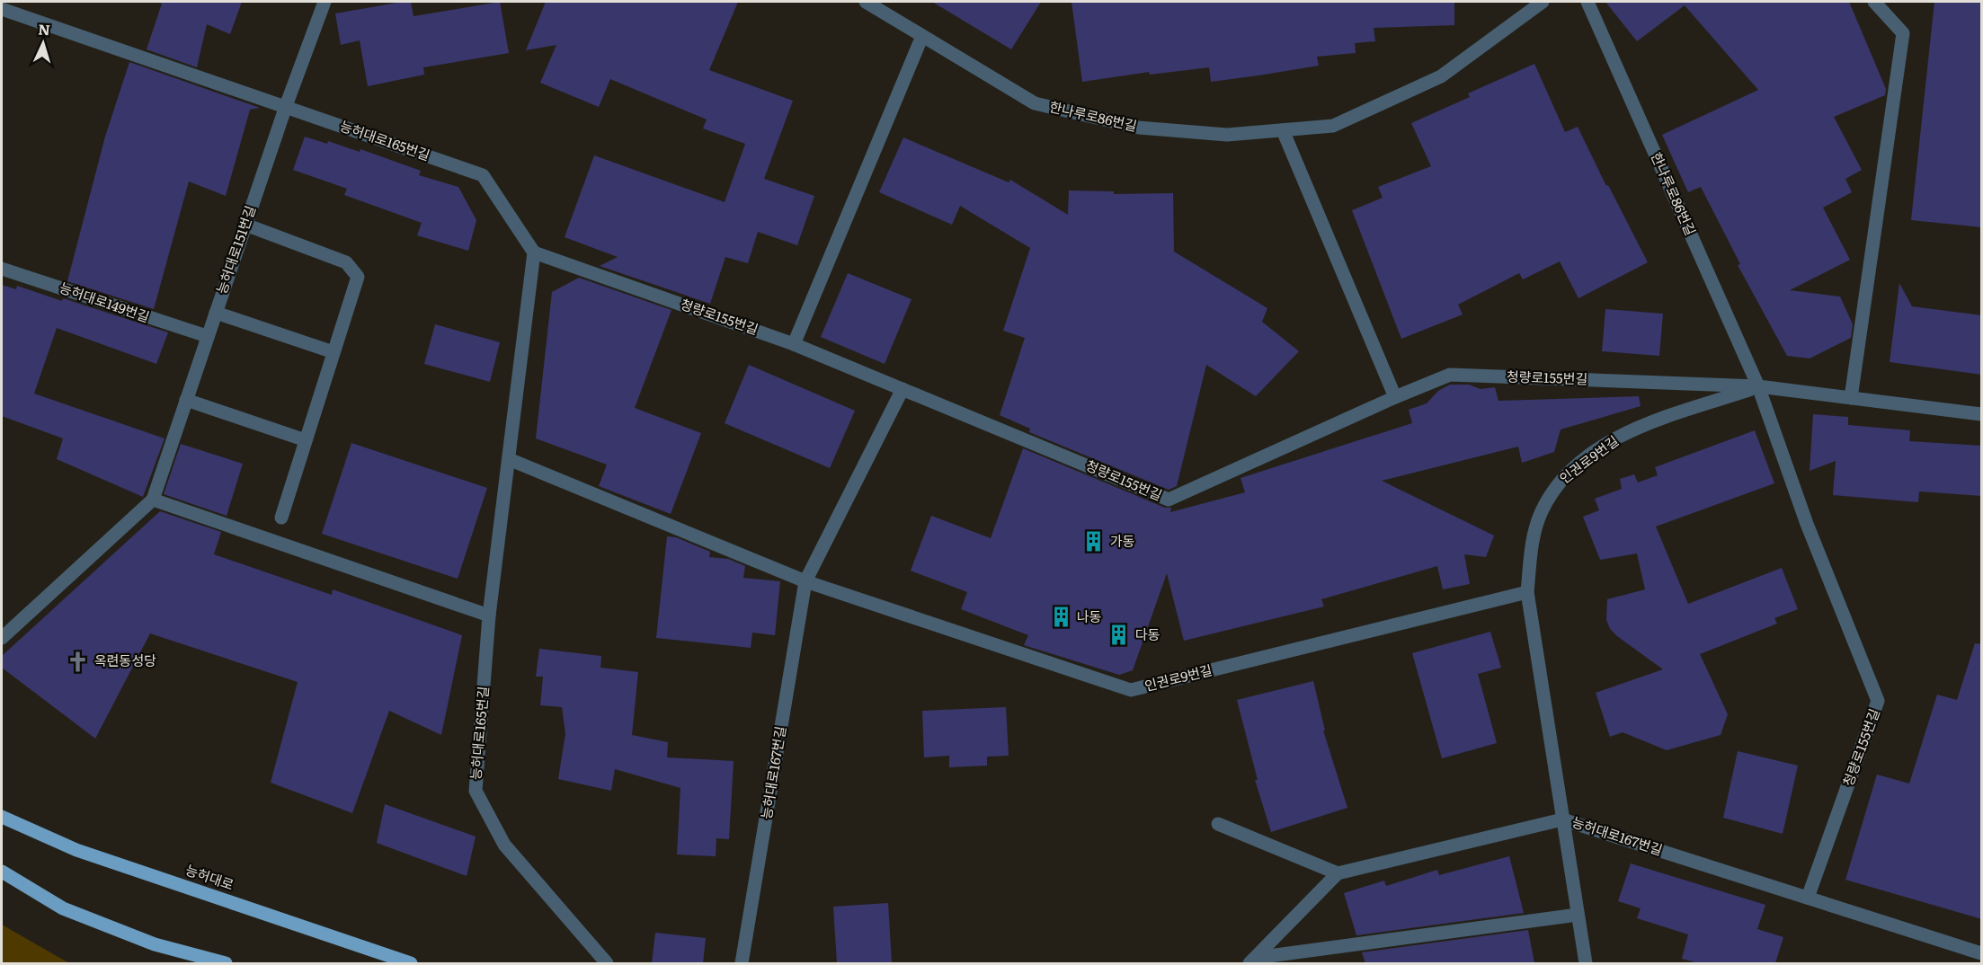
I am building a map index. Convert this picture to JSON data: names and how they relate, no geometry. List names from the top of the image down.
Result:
{
  "streets": {
    "main road": ["능허대로"],
    "street": [
      "한나루로86번길",
      "능허대로165번길",
      "능허대로151번길",
      "능허대로149번길",
      "청량로155번길",
      "인권로9번길",
      "능허대로167번길"
    ]
  },
  "crossings": [
    ["한나루로86번길", "청량로155번길"],
    ["한나루로86번길", "인권로9번길"],
    ["능허대로165번길", "능허대로151번길"],
    ["능허대로165번길", "청량로155번길"],
    ["능허대로151번길", "능허대로149번길"],
    ["청량로155번길", "인권로9번길"],
    ["청량로155번길", "능허대로167번길"],
    ["인권로9번길", "능허대로167번길"]
  ],
  "places": {
    "building": ["가동", "나동", "다동"],
    "church": ["옥련동성당"]
  },
  "north": "top"
}
